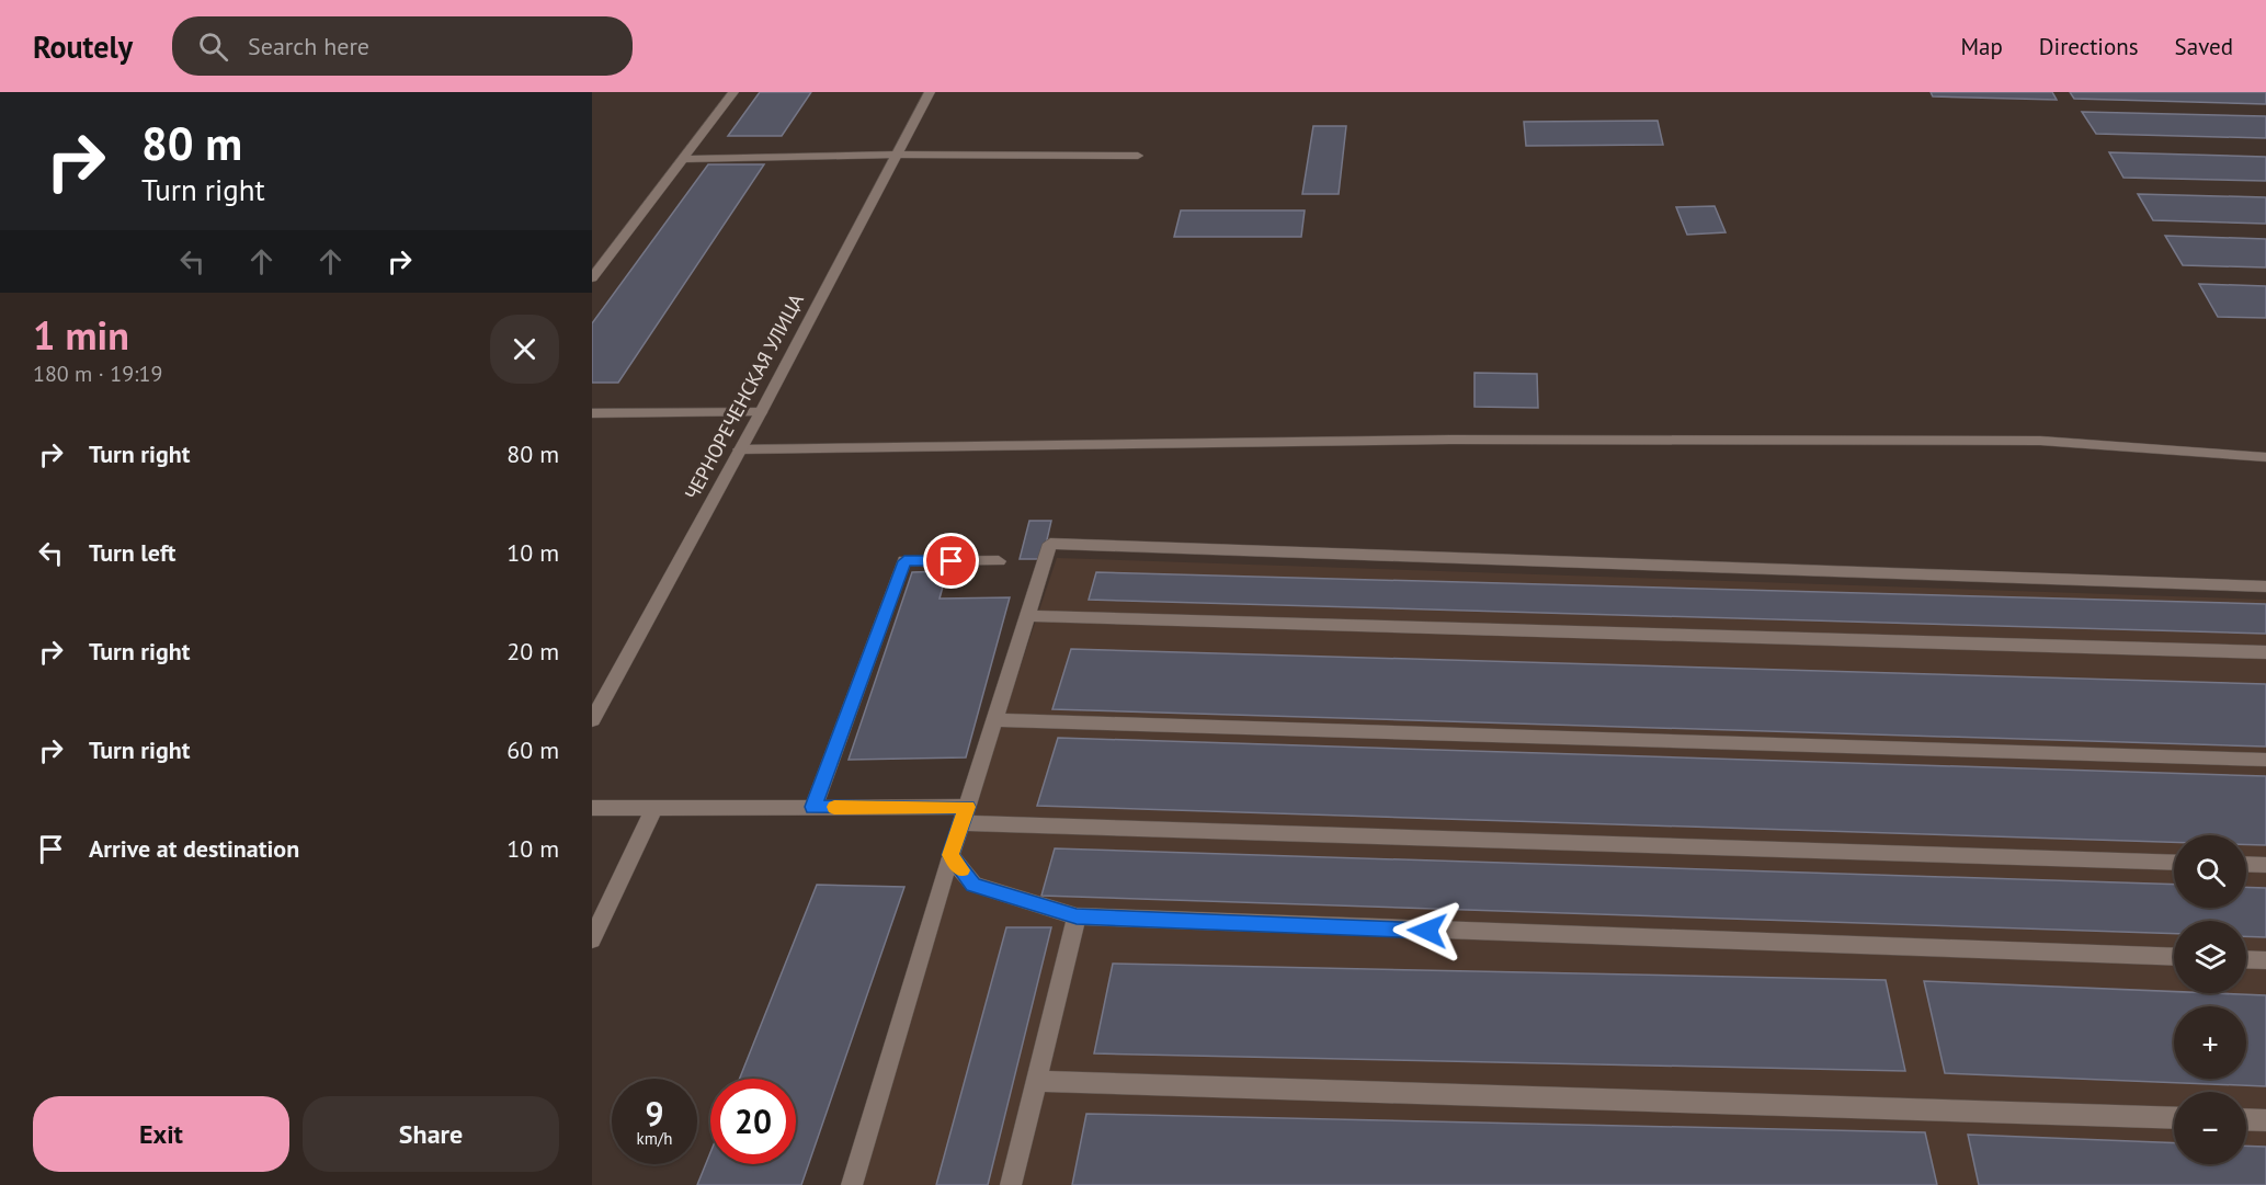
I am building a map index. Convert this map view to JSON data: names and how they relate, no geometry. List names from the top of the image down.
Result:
{
  "streets": {
    "main road": ["ЧЕРНОРЕЧЕНСКАЯ УЛИЦА"]
  },
  "page": {
    "header": "Routely",
    "search": "Search here",
    "nav": ["Map", "Directions", "Saved"],
    "turn": ["80 m", "Turn right"],
    "heading": ["1 min", "180 m · 19:19"],
    "list": [
      {
        "name": "Turn right",
        "value": "80 m"
      },
      {
        "name": "Turn left",
        "value": "10 m"
      },
      {
        "name": "Turn right",
        "value": "20 m"
      },
      {
        "name": "Turn right",
        "value": "60 m"
      },
      {
        "name": "Arrive at destination",
        "value": "10 m"
      }
    ],
    "map_buttons": ["+", "−"],
    "speed": "9 km/h",
    "limit": "20",
    "buttons": ["Exit", "Share"]
  }
}
